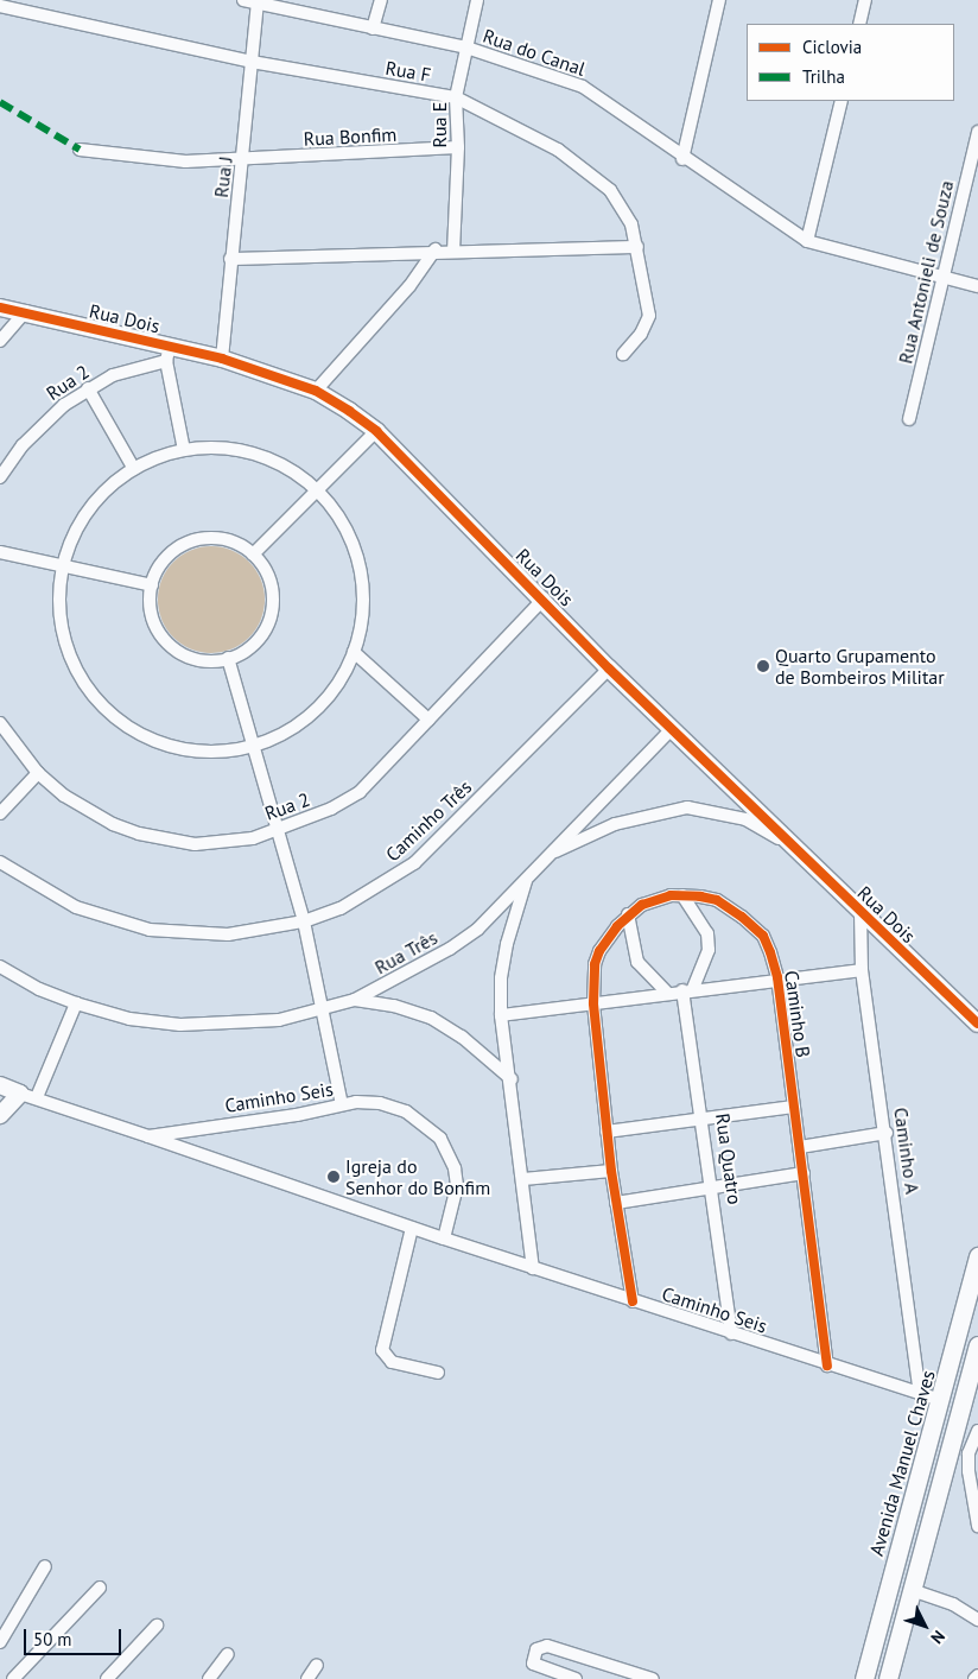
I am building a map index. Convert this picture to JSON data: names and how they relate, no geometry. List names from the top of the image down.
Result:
{
  "streets": {
    "main road": ["Avenida Manuel Chaves"],
    "street": [
      "Rua do Canal",
      "Rua F",
      "Rua E",
      "Rua Bonfim",
      "Rua J",
      "Rua Antonieli de Souza",
      "Rua Dois",
      "Rua 2",
      "Caminho Três",
      "Rua Três",
      "Caminho B",
      "Caminho Seis",
      "Caminho A",
      "Rua Quatro"
    ]
  },
  "crossings": [
    ["Rua do Canal", "Rua E"],
    ["Rua do Canal", "Rua J"],
    ["Rua do Canal", "Rua Antonieli de Souza"],
    ["Rua F", "Rua E"],
    ["Rua F", "Rua J"],
    ["Rua E", "Rua Bonfim"],
    ["Rua Bonfim", "Rua J"],
    ["Rua J", "Rua Dois"],
    ["Rua Dois", "Rua 2"],
    ["Rua Dois", "Caminho Três"],
    ["Rua Dois", "Rua Três"],
    ["Rua Dois", "Caminho A"],
    ["Caminho B", "Caminho Seis"],
    ["Caminho B", "Rua Quatro"],
    ["Caminho Seis", "Caminho A"],
    ["Caminho Seis", "Rua Quatro"],
    ["Caminho Seis", "Avenida Manuel Chaves"]
  ],
  "places": ["Quarto Grupamento de Bombeiros Militar", "Igreja do Senhor do Bonfim"],
  "legend": ["Ciclovia", "Trilha"],
  "scale_bar": "50 m",
  "north": "bottom right"
}
